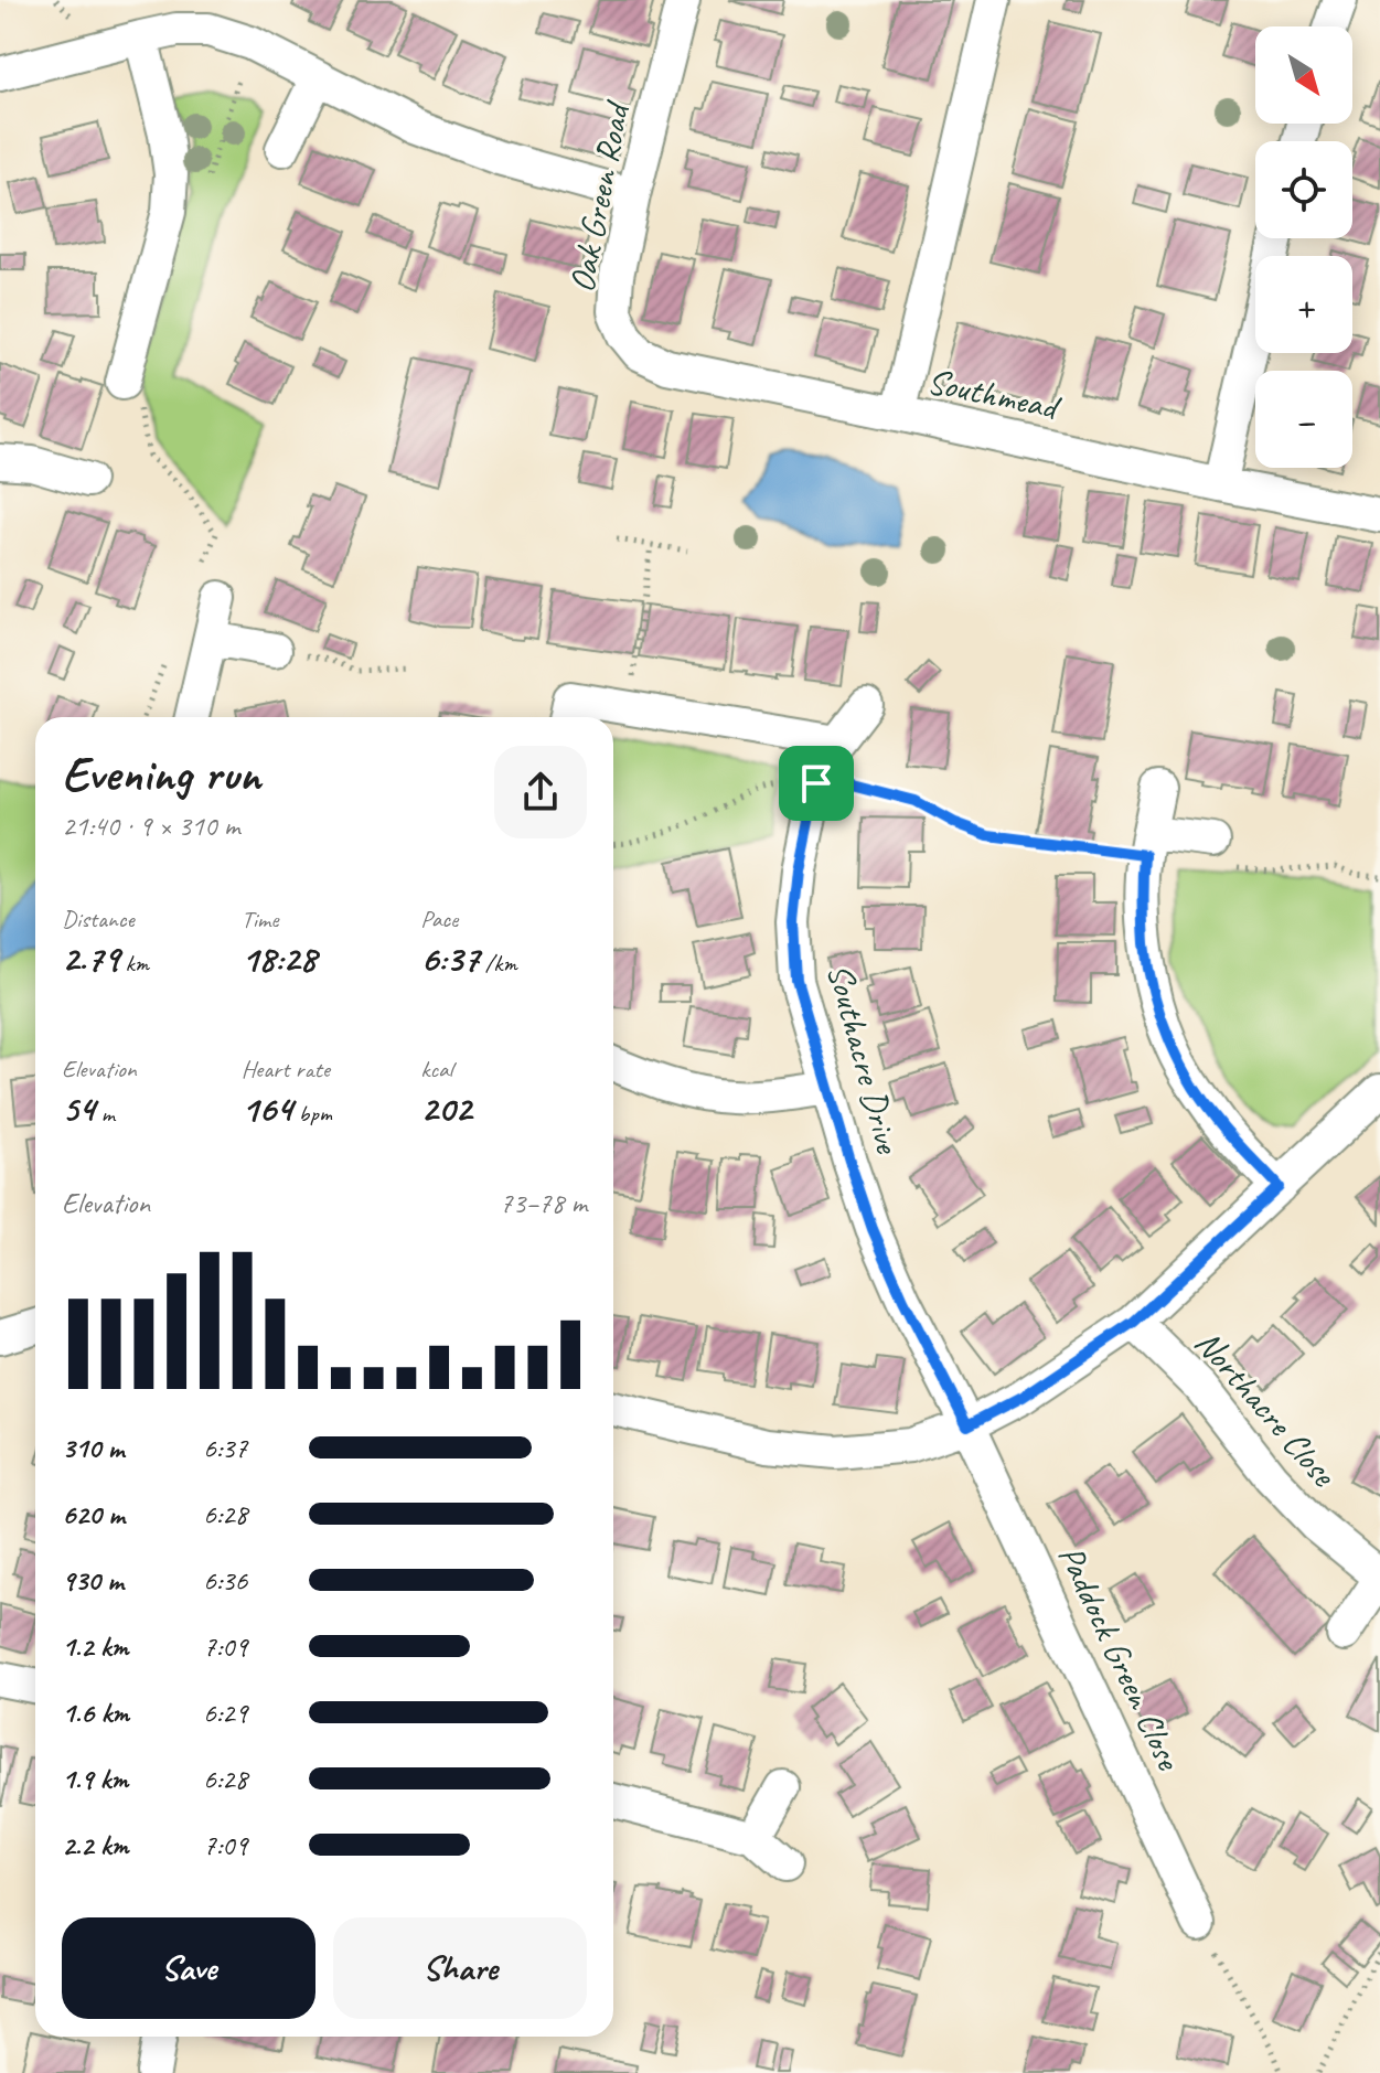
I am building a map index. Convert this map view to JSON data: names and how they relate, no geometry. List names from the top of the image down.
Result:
{
  "streets": {
    "street": [
      "Oak Green Road",
      "Southmead",
      "Southacre Drive",
      "Northacre Close",
      "Paddock Green Close"
    ]
  },
  "crossings": [
    ["Oak Green Road", "Southmead"],
    ["Southacre Drive", "Paddock Green Close"]
  ],
  "north": "bottom right",
  "page": {
    "map_buttons": ["+", "−"],
    "heading": ["Evening run", "21:40 · 9 × 310 m"],
    "stats": [
      ["Distance", "2.79 km"],
      ["Time", "18:28"],
      ["Pace", "6:37 /km"],
      ["Elevation", "54 m"],
      ["Heart rate", "164 bpm"],
      ["kcal", "202"]
    ],
    "chart": ["Elevation", "73–78 m"],
    "list": [
      {
        "name": "310 m",
        "note": "6:37"
      },
      {
        "name": "620 m",
        "note": "6:28"
      },
      {
        "name": "930 m",
        "note": "6:36"
      },
      {
        "name": "1.2 km",
        "note": "7:09"
      },
      {
        "name": "1.6 km",
        "note": "6:29"
      },
      {
        "name": "1.9 km",
        "note": "6:28"
      },
      {
        "name": "2.2 km",
        "note": "7:09"
      }
    ],
    "buttons": ["Save", "Share"]
  }
}
